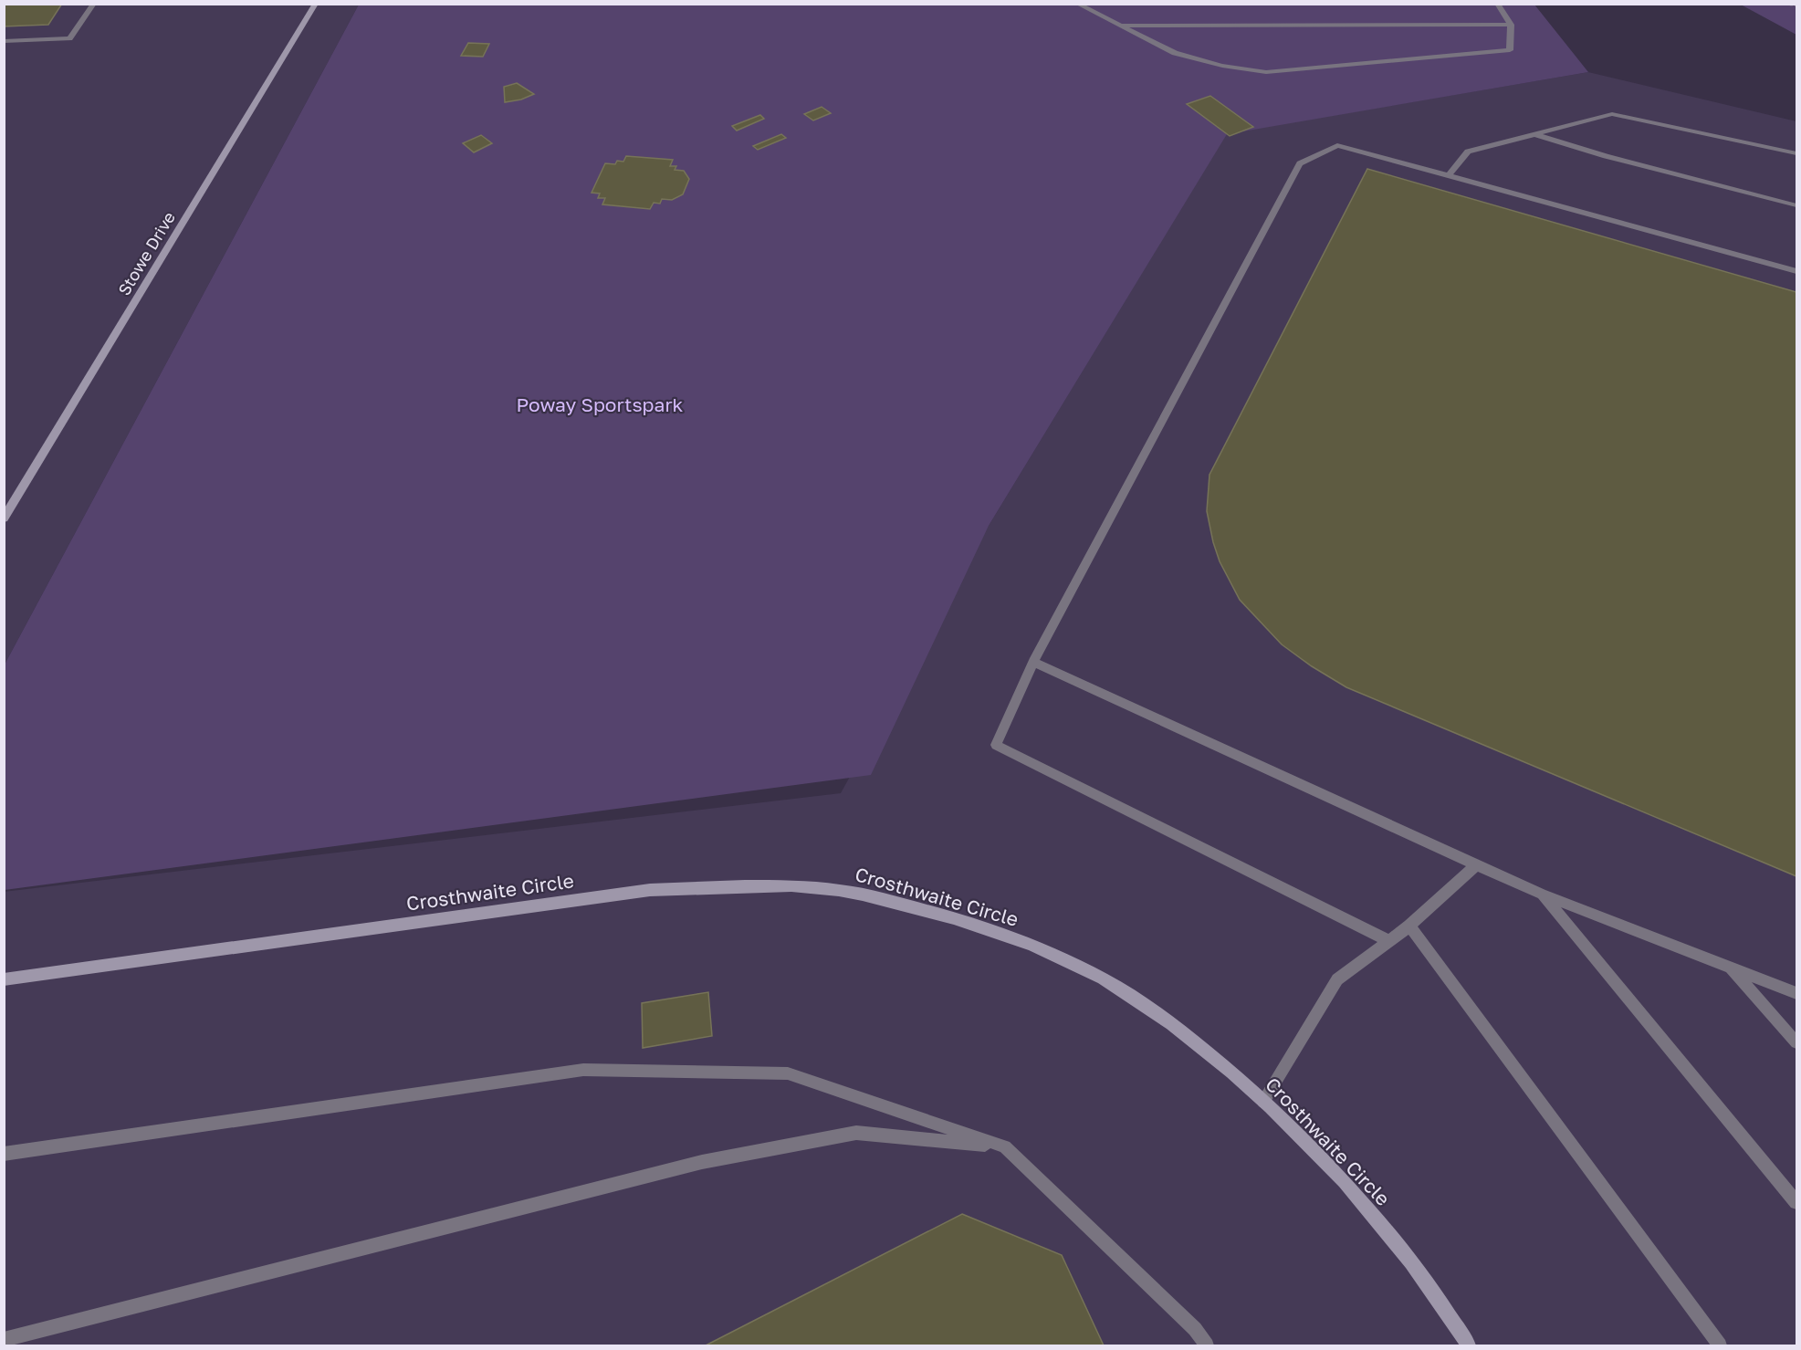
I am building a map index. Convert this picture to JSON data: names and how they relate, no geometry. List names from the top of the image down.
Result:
{
  "streets": {
    "street": ["Stowe Drive", "Crosthwaite Circle"]
  },
  "parks": ["Poway Sportspark"]
}
